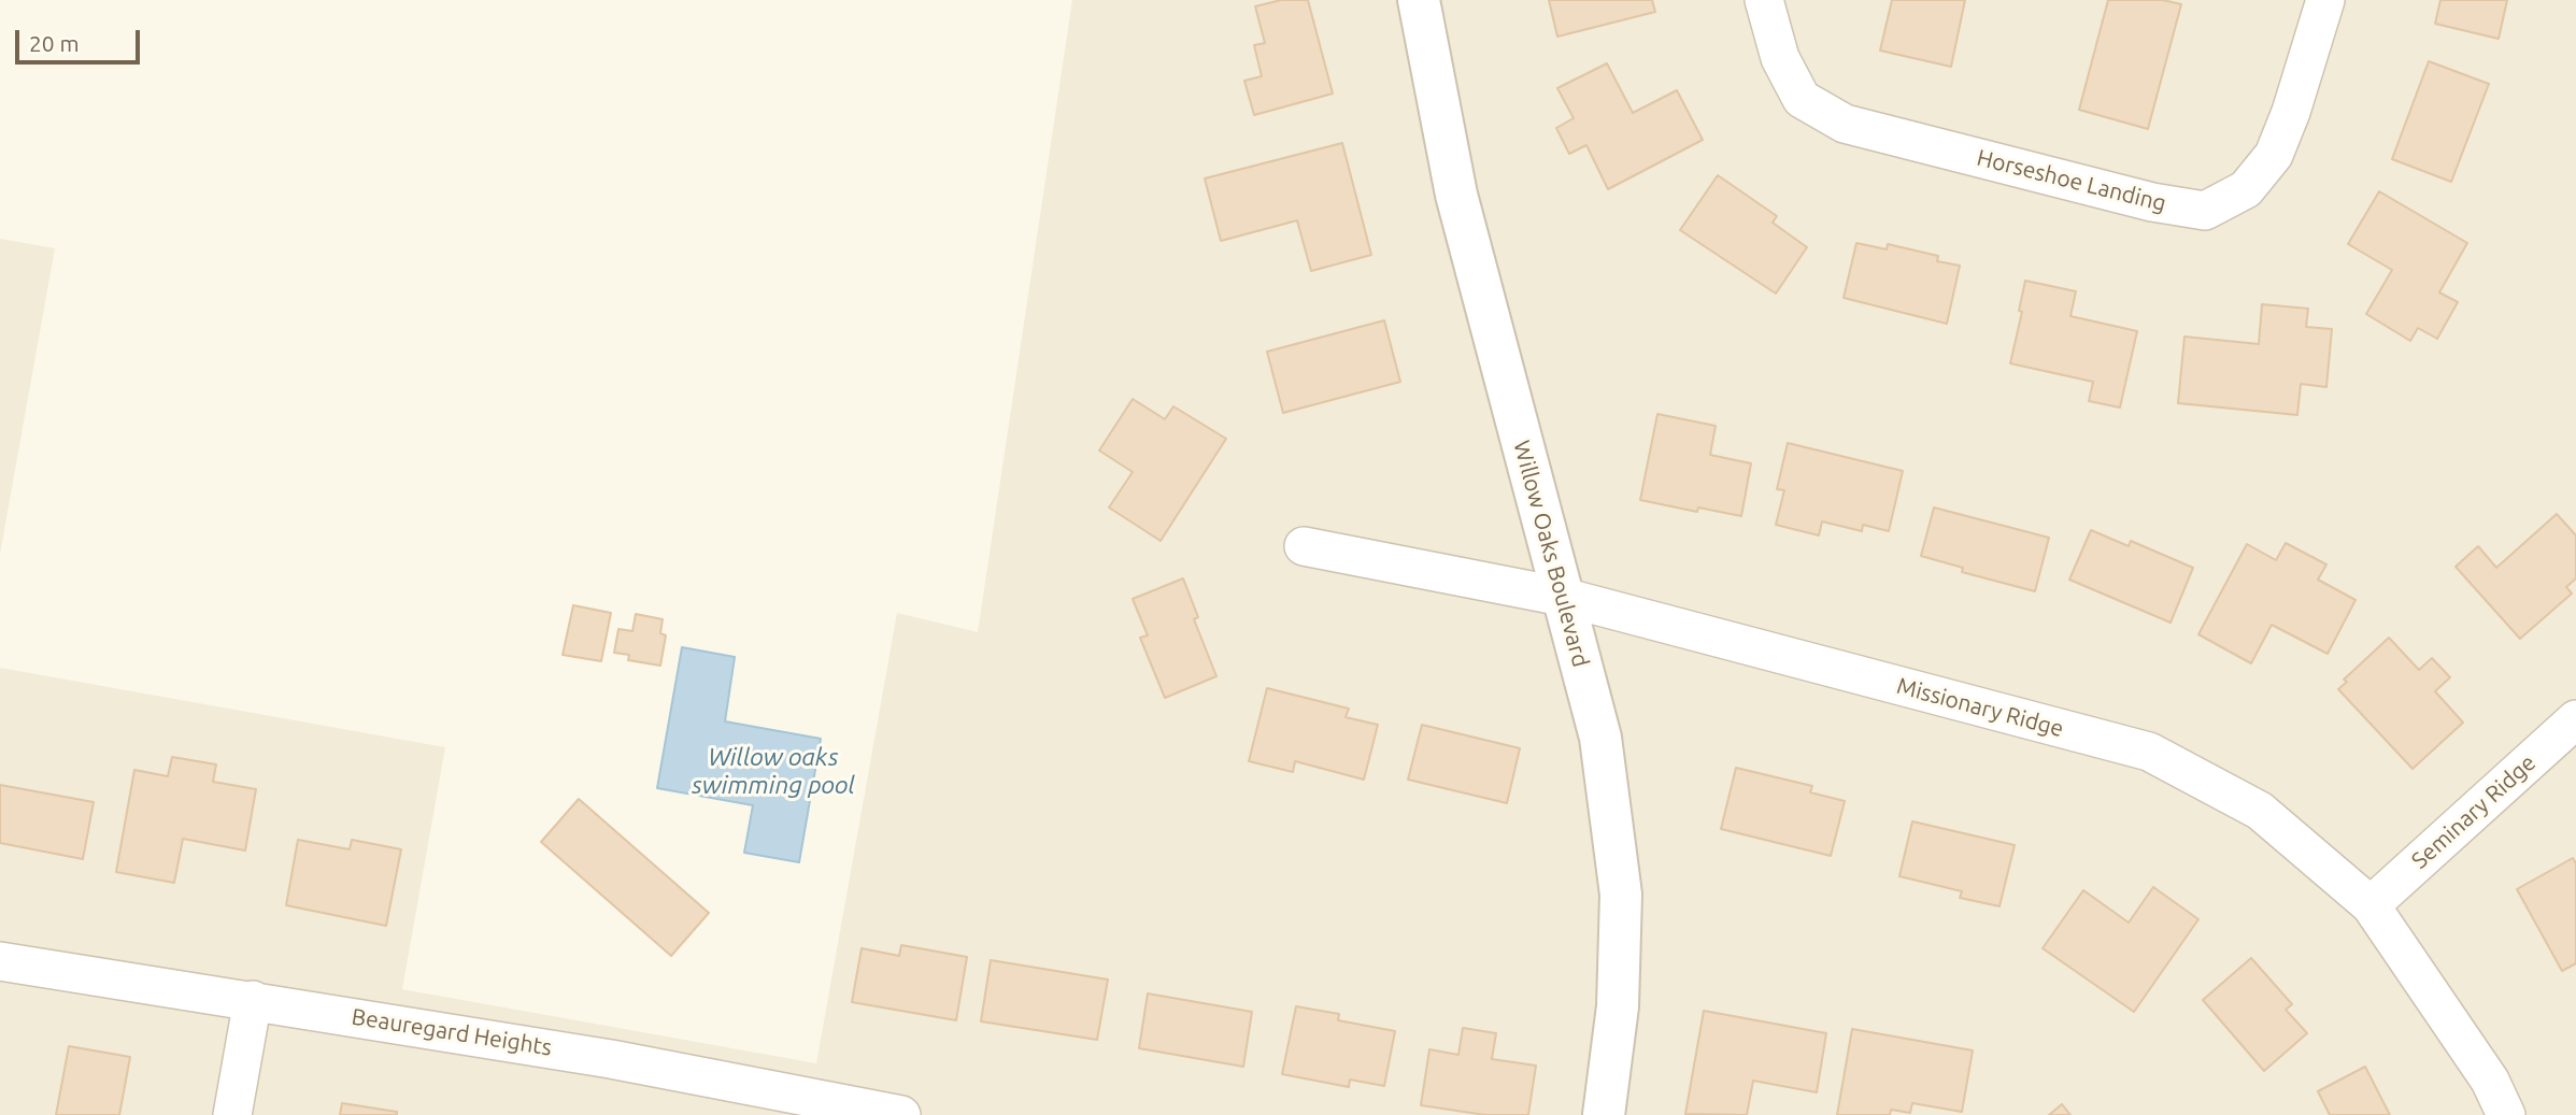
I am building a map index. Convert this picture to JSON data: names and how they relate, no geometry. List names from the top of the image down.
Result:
{
  "streets": {
    "street": [
      "Horseshoe Landing",
      "Willow Oaks Boulevard",
      "Missionary Ridge",
      "Seminary Ridge",
      "Beauregard Heights"
    ]
  },
  "crossings": [
    ["Willow Oaks Boulevard", "Missionary Ridge"],
    ["Missionary Ridge", "Seminary Ridge"]
  ],
  "water": ["Willow oaks swimming pool"],
  "scale_bar": "20 m"
}
